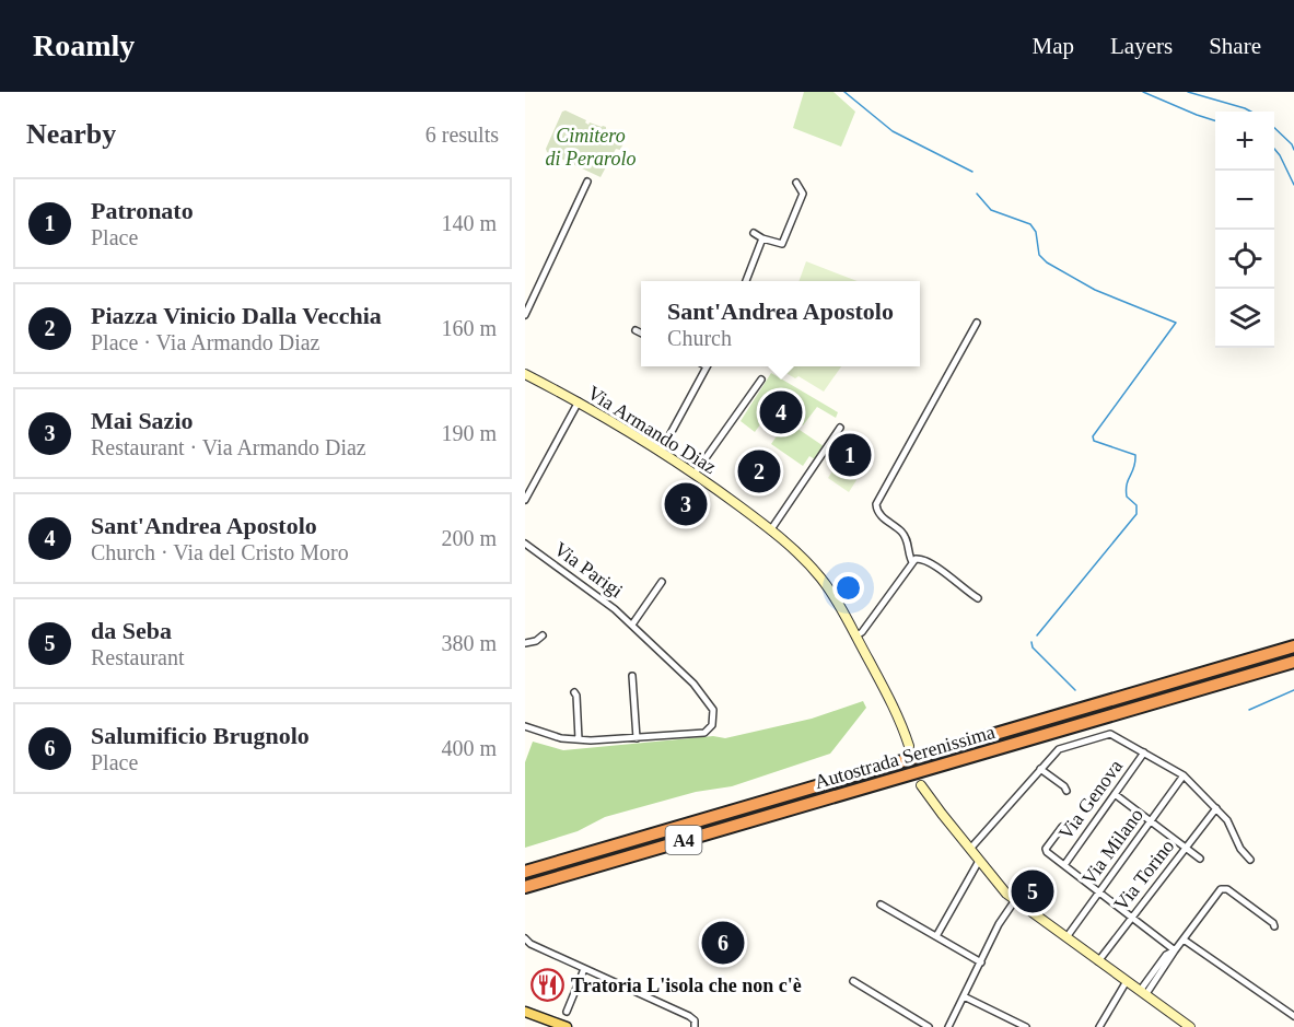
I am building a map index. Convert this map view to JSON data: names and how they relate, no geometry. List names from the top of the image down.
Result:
{
  "streets": {
    "highway": ["Autostrada Serenissima", "A4"],
    "street": [
      "Via Armando Diaz",
      "Via Parigi",
      "Via Genova",
      "Via Milano",
      "Via Torino"
    ]
  },
  "crossings": [
    ["Via Genova", "Via Milano"],
    ["Via Genova", "Via Torino"]
  ],
  "parks": ["Cimitero di Perarolo"],
  "places": {
    "restaurant": ["Tratoria L'isola che non c'è"]
  },
  "page": {
    "header": "Roamly",
    "nav": ["Map", "Layers", "Share"],
    "heading": ["Nearby", "6 results"],
    "map_buttons": ["+", "−"],
    "list": [
      {
        "mark": "1",
        "name": "Patronato",
        "note": "Place",
        "value": "140 m"
      },
      {
        "mark": "2",
        "name": "Piazza Vinicio Dalla Vecchia",
        "note": "Place · Via Armando Diaz",
        "value": "160 m"
      },
      {
        "mark": "3",
        "name": "Mai Sazio",
        "note": "Restaurant · Via Armando Diaz",
        "value": "190 m"
      },
      {
        "mark": "4",
        "name": "Sant'Andrea Apostolo",
        "note": "Church · Via del Cristo Moro",
        "value": "200 m"
      },
      {
        "mark": "5",
        "name": "da Seba",
        "note": "Restaurant",
        "value": "380 m"
      },
      {
        "mark": "6",
        "name": "Salumificio Brugnolo",
        "note": "Place",
        "value": "400 m"
      }
    ],
    "popup": ["Sant'Andrea Apostolo", "Church"],
    "pins": [
      "4",
      "1",
      "2",
      "3",
      "5",
      "6"
    ]
  }
}
